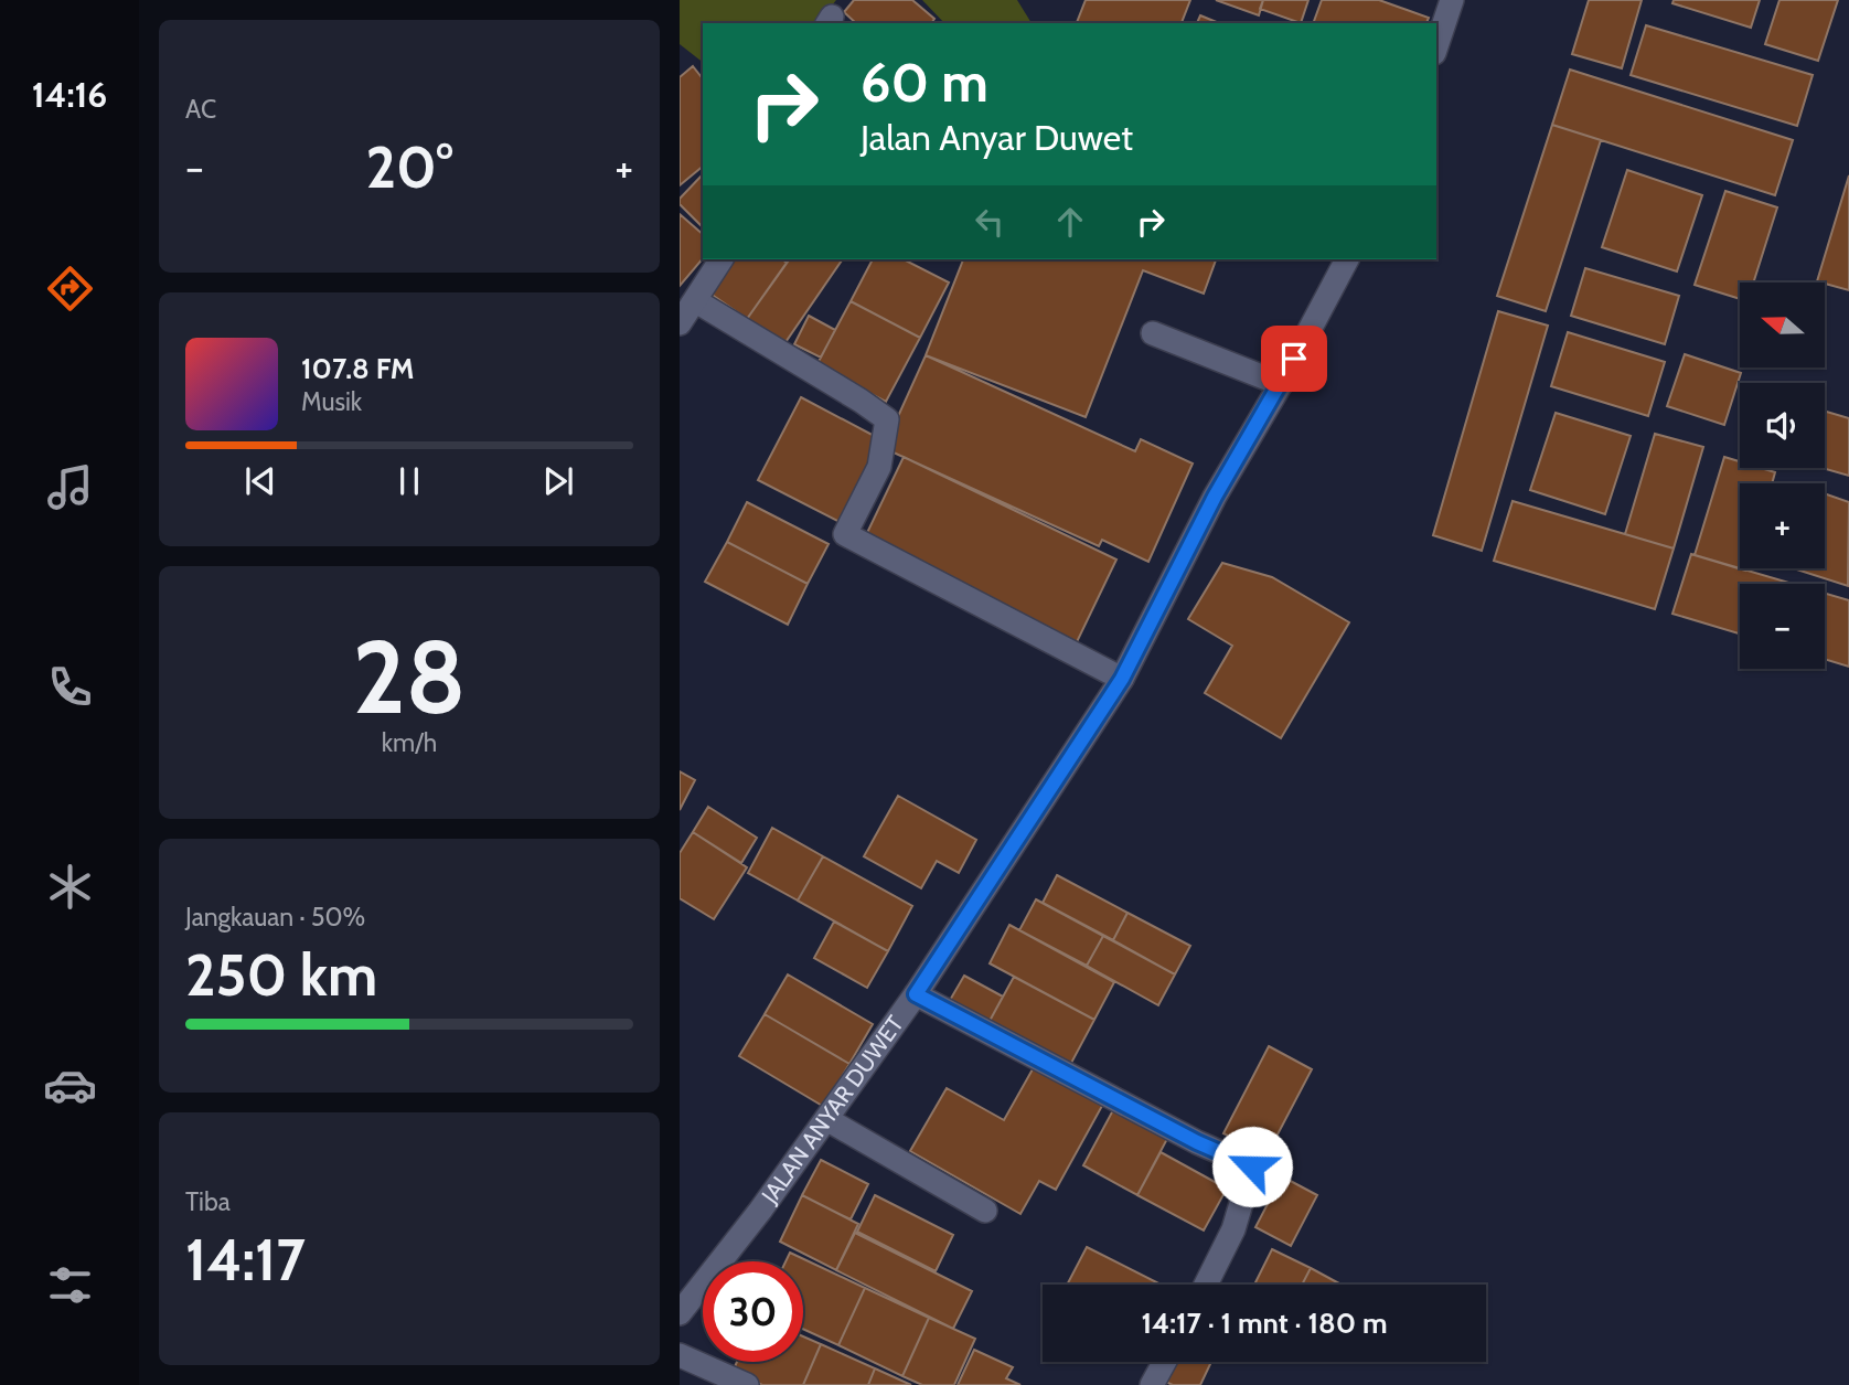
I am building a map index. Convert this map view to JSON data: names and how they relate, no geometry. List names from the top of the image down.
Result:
{
  "streets": {
    "street": ["JALAN ANYAR DUWET"]
  },
  "north": "left",
  "page": {
    "tabs": "14:16",
    "tile": [
      "AC",
      ["28", "km/h"],
      ["Jangkauan · 50%", "250 km"],
      ["Tiba", "14:17"]
    ],
    "turn": ["60 m", "Jalan Anyar Duwet"],
    "heat": ["−", "20°", "+"],
    "map_buttons": ["+", "−"],
    "song": ["107.8 FM", "Musik"],
    "limit": "30",
    "trip": "14:17 · 1 mnt · 180 m"
  }
}
